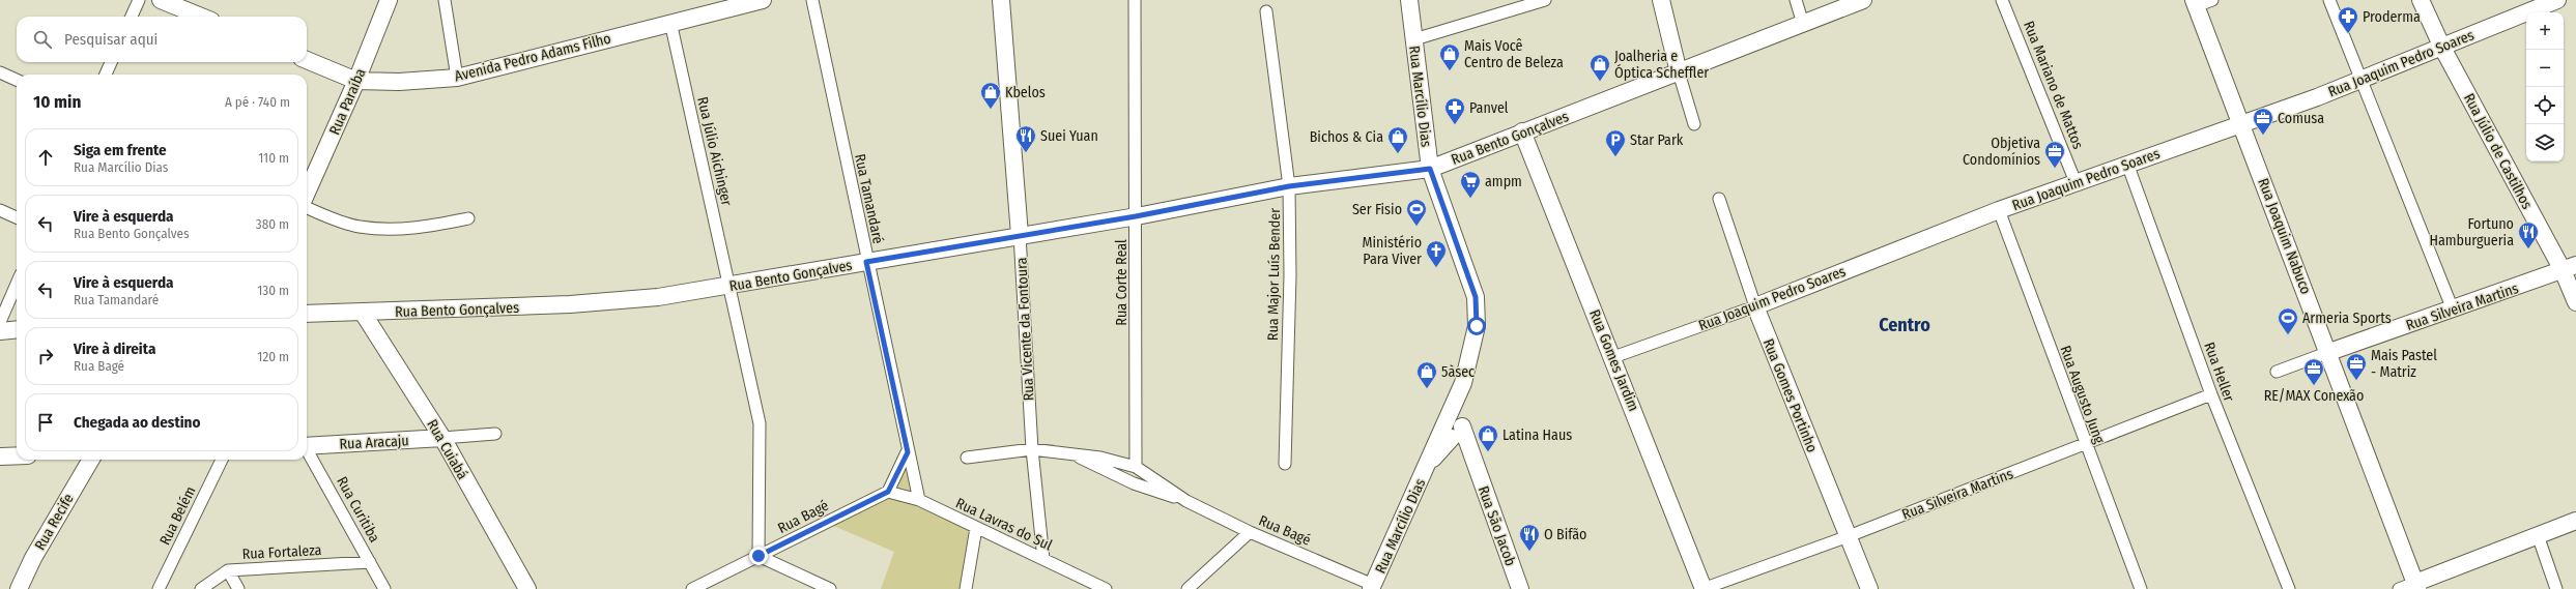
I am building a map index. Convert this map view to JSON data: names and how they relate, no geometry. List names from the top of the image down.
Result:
{
  "streets": {
    "street": [
      "Avenida Pedro Adams Filho",
      "Rua Joaquim Pedro Soares",
      "Rua Mariano de Mattos",
      "Rua Marcílio Dias",
      "Rua Paraíba",
      "Rua Bento Gonçalves",
      "Rua Júlio Aichinger",
      "Rua Júlio de Castilhos",
      "Rua Tamandaré",
      "Rua Joaquim Nabuco",
      "Rua Major Luís Bender",
      "Rua Corte Real",
      "Rua Silveira Martins",
      "Rua Vicente da Fontoura",
      "Rua Gomes Jardim",
      "Rua Heller",
      "Rua Augusto Jung",
      "Rua Gomes Portinho",
      "Rua Aracaju",
      "Rua Cuiabá",
      "Rua Curitiba",
      "Rua Belém",
      "Rua Bagé",
      "Rua Recife",
      "Rua Lavras do Sul",
      "Rua São Jacob",
      "Rua Fortaleza"
    ]
  },
  "crossings": [
    ["Avenida Pedro Adams Filho", "Rua Paraíba"],
    ["Avenida Pedro Adams Filho", "Rua Júlio Aichinger"],
    ["Rua Joaquim Pedro Soares", "Rua Mariano de Mattos"],
    ["Rua Joaquim Pedro Soares", "Rua Júlio de Castilhos"],
    ["Rua Joaquim Pedro Soares", "Rua Joaquim Nabuco"],
    ["Rua Joaquim Pedro Soares", "Rua Gomes Jardim"],
    ["Rua Joaquim Pedro Soares", "Rua Heller"],
    ["Rua Joaquim Pedro Soares", "Rua Augusto Jung"],
    ["Rua Joaquim Pedro Soares", "Rua Gomes Portinho"],
    ["Rua Marcílio Dias", "Rua Bento Gonçalves"],
    ["Rua Marcílio Dias", "Rua Bagé"],
    ["Rua Marcílio Dias", "Rua São Jacob"],
    ["Rua Bento Gonçalves", "Rua Júlio Aichinger"],
    ["Rua Bento Gonçalves", "Rua Tamandaré"],
    ["Rua Bento Gonçalves", "Rua Major Luís Bender"],
    ["Rua Bento Gonçalves", "Rua Corte Real"],
    ["Rua Bento Gonçalves", "Rua Vicente da Fontoura"],
    ["Rua Bento Gonçalves", "Rua Gomes Jardim"],
    ["Rua Bento Gonçalves", "Rua Cuiabá"],
    ["Rua Júlio Aichinger", "Rua Bagé"],
    ["Rua Júlio de Castilhos", "Rua Silveira Martins"],
    ["Rua Tamandaré", "Rua Lavras do Sul"],
    ["Rua Joaquim Nabuco", "Rua Silveira Martins"],
    ["Rua Corte Real", "Rua Bagé"],
    ["Rua Silveira Martins", "Rua Gomes Jardim"],
    ["Rua Silveira Martins", "Rua Heller"],
    ["Rua Silveira Martins", "Rua Augusto Jung"],
    ["Rua Silveira Martins", "Rua Gomes Portinho"],
    ["Rua Vicente da Fontoura", "Rua Bagé"],
    ["Rua Vicente da Fontoura", "Rua Lavras do Sul"],
    ["Rua Aracaju", "Rua Cuiabá"],
    ["Rua Curitiba", "Rua Fortaleza"],
    ["Rua Bagé", "Rua Lavras do Sul"]
  ],
  "districts": ["Centro"],
  "places": {
    "pharmacy": ["Proderma", "Panvel"],
    "shop": [
      "Mais Você Centro de Beleza",
      "Joalheria e Óptica Scheffler",
      "Kbelos",
      "Bichos & Cia",
      "5àsec",
      "Latina Haus"
    ],
    "office": [
      "Comusa",
      "Objetiva Condomínios",
      "Mais Pastel - Matriz",
      "RE/MAX Conexão"
    ],
    "restaurant": ["Suei Yuan", "Fortuno Hamburgueria", "O Bifão"],
    "parking": ["Star Park"],
    "supermarket": ["ampm"],
    "sports": ["Ser Fisio", "Armeria Sports"],
    "church": ["Ministério Para Viver"]
  },
  "page": {
    "map_buttons": ["+", "−"],
    "search": "Pesquisar aqui",
    "heading": ["10 min", "A pé · 740 m"],
    "list": [
      ["Siga em frente", "Rua Marcílio Dias", "110 m"],
      ["Vire à esquerda", "Rua Bento Gonçalves", "380 m"],
      ["Vire à esquerda", "Rua Tamandaré", "130 m"],
      ["Vire à direita", "Rua Bagé", "120 m"],
      "Chegada ao destino"
    ]
  }
}
